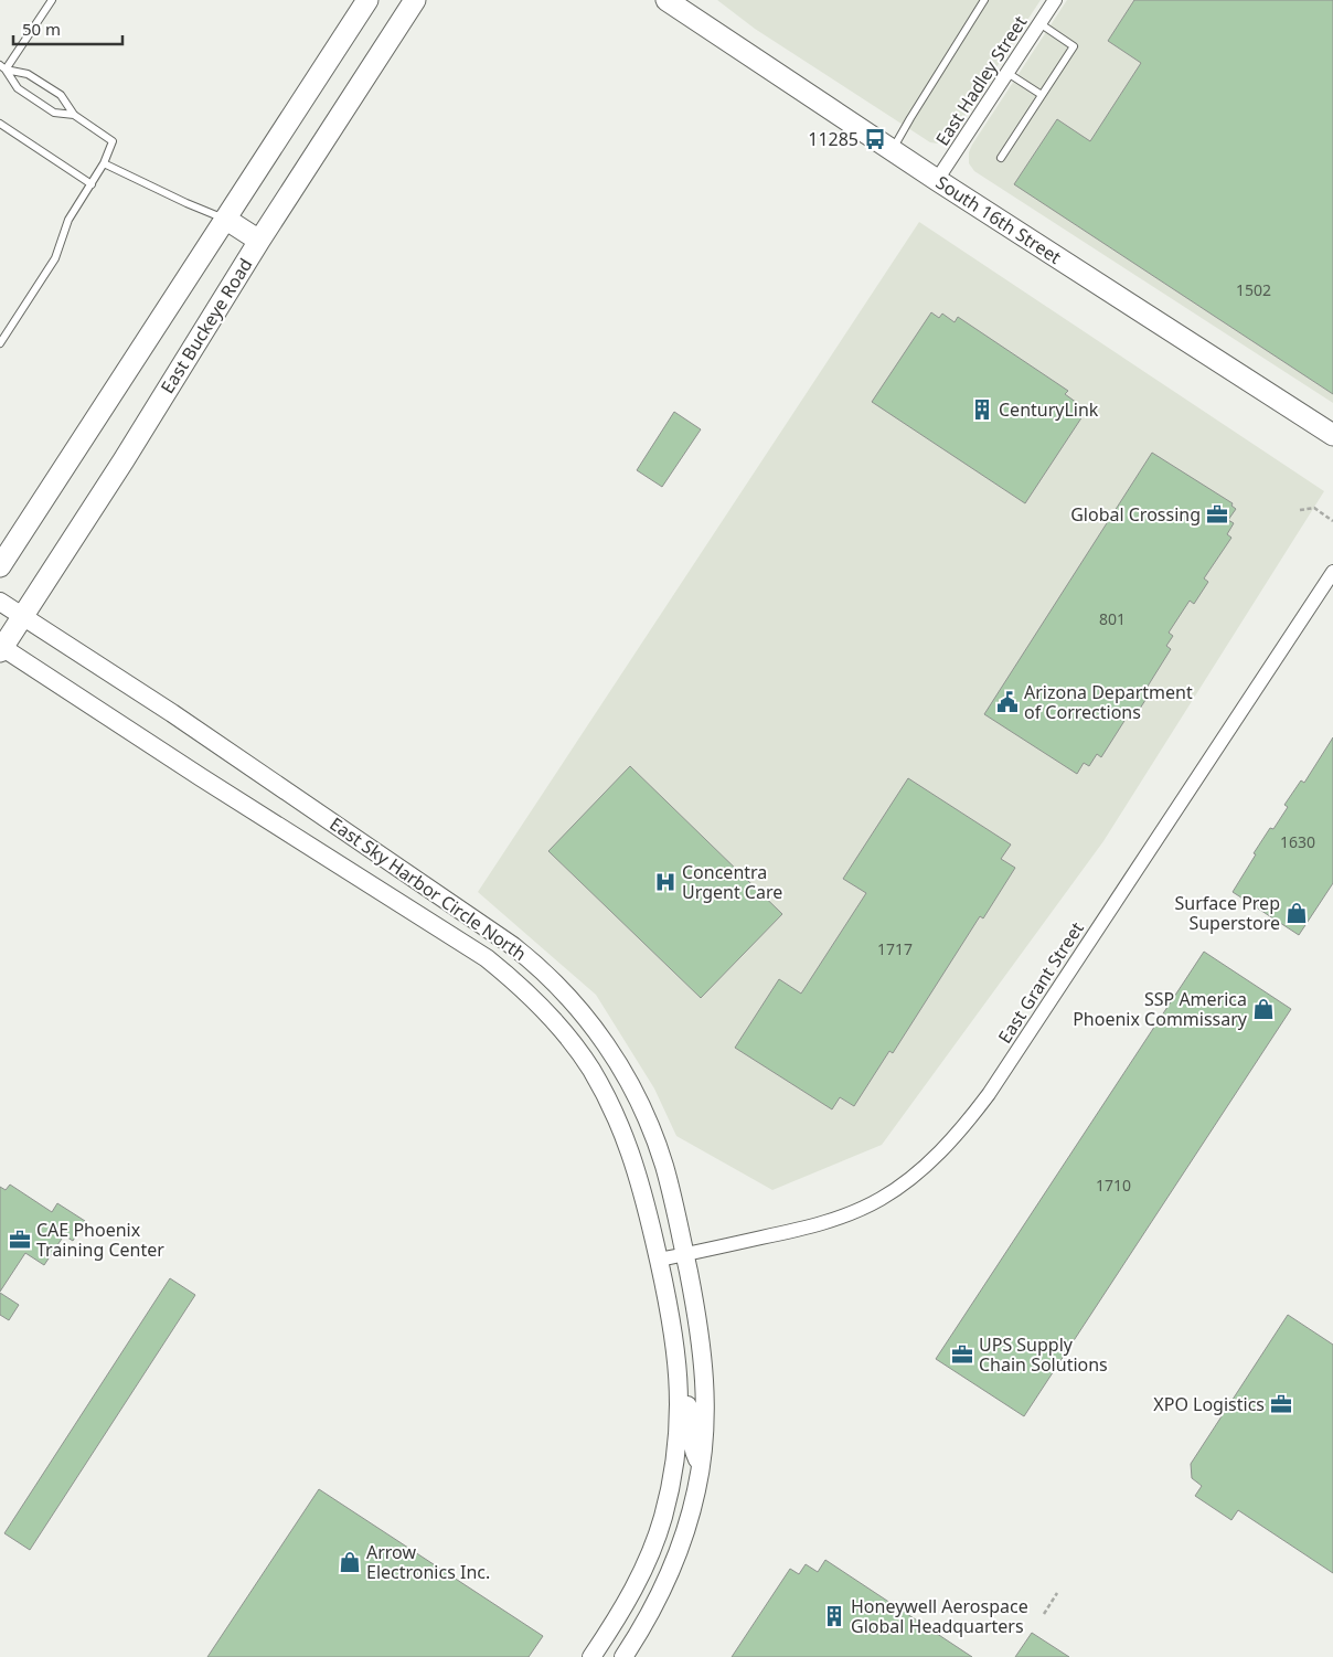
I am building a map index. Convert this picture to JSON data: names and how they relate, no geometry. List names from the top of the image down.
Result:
{
  "streets": {
    "main road": ["South 16th Street", "East Buckeye Road"],
    "street": ["East Hadley Street", "East Sky Harbor Circle North", "East Grant Street"]
  },
  "crossings": [
    ["East Hadley Street", "South 16th Street"],
    ["East Buckeye Road", "East Sky Harbor Circle North"],
    ["East Sky Harbor Circle North", "East Grant Street"]
  ],
  "places": {
    "bus stop": ["11285"],
    "building": ["CenturyLink", "Honeywell Aerospace Global Headquarters"],
    "office": [
      "Global Crossing",
      "CAE Phoenix Training Center",
      "UPS Supply Chain Solutions",
      "XPO Logistics"
    ],
    "public building": ["Arizona Department of Corrections"],
    "hospital": ["Concentra Urgent Care"],
    "shop": ["Surface Prep Superstore", "SSP America Phoenix Commissary", "Arrow Electronics Inc."]
  },
  "house_numbers": [
    "1502",
    "801",
    "1630",
    "1717",
    "1710"
  ],
  "scale_bar": "50 m"
}
